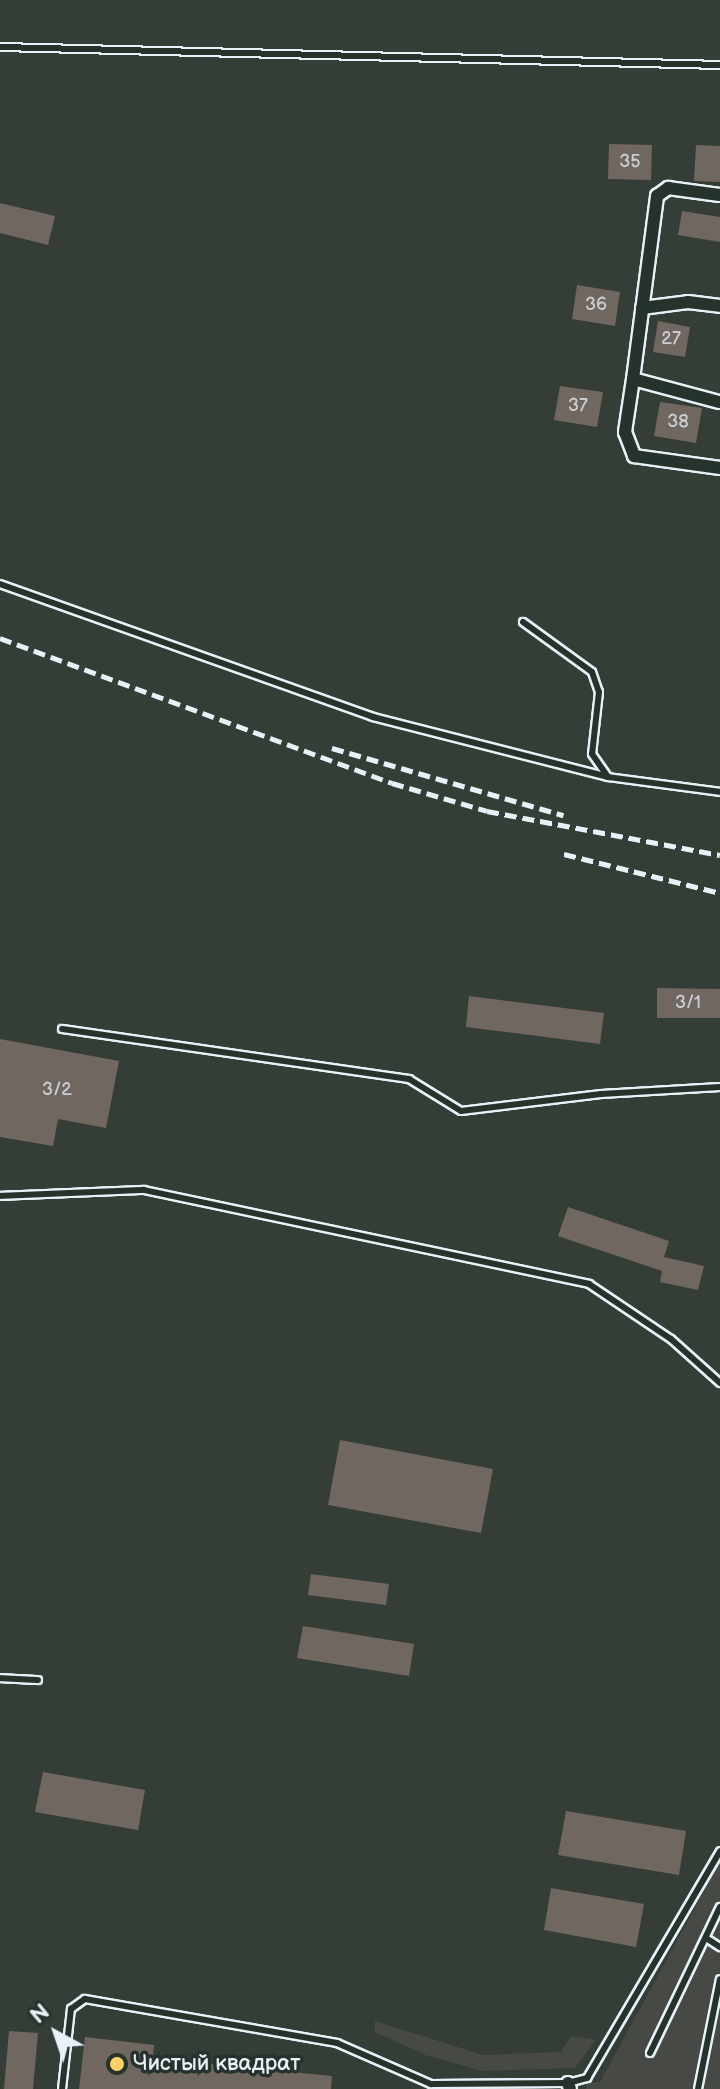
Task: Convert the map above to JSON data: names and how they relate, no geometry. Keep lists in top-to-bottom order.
{
  "places": ["Чистый квадрат"],
  "house_numbers": [
    "35",
    "36",
    "27",
    "37",
    "38",
    "3/1",
    "3/2"
  ],
  "north": "top left"
}
